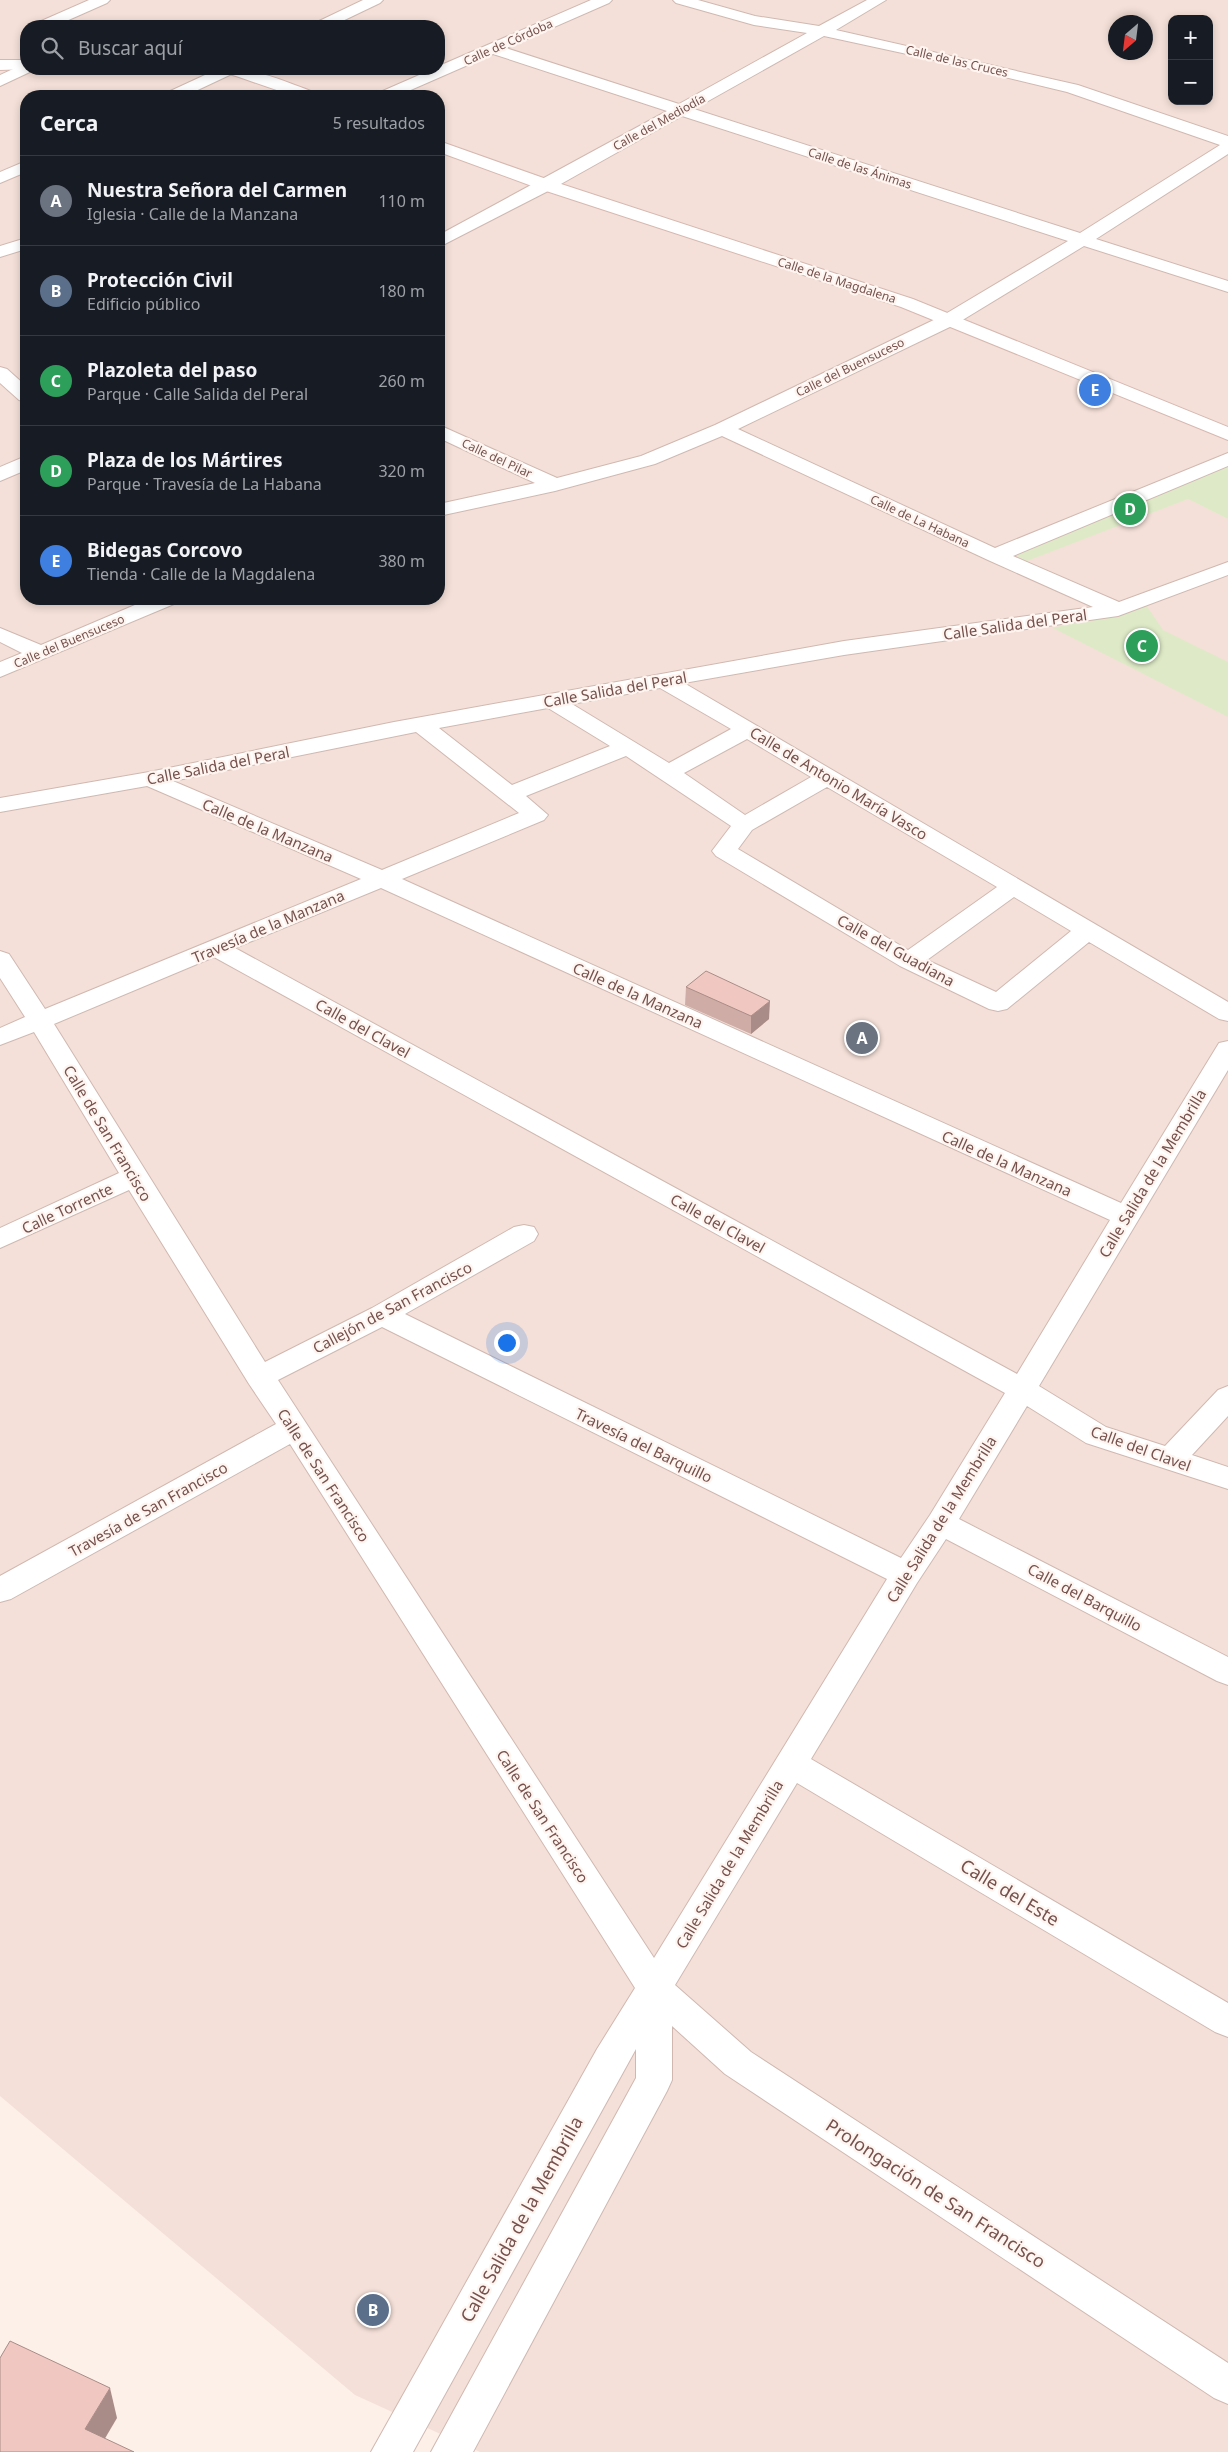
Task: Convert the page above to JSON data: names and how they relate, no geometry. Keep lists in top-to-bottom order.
{
  "streets": {
    "street": [
      "Calle de Córdoba",
      "Calle de las Cruces",
      "Calle del Mediodía",
      "Calle de las Ánimas",
      "Calle de la Magdalena",
      "Calle del Buensuceso",
      "Calle del Pilar",
      "Calle de La Habana",
      "Calle Salida del Peral",
      "Calle de Antonio María Vasco",
      "Calle de la Manzana",
      "Travesía de la Manzana",
      "Calle del Guadiana",
      "Calle del Clavel",
      "Calle de San Francisco",
      "Calle Salida de la Membrilla",
      "Calle Torrente",
      "Callejón de San Francisco",
      "Travesía del Barquillo",
      "Travesía de San Francisco",
      "Calle del Barquillo",
      "Calle del Este",
      "Prolongación de San Francisco"
    ]
  },
  "crossings": [
    ["Calle de Córdoba", "Calle de las Ánimas"],
    ["Calle de las Cruces", "Calle del Mediodía"],
    ["Calle del Mediodía", "Calle de las Ánimas"],
    ["Calle del Mediodía", "Calle de la Magdalena"],
    ["Calle de las Ánimas", "Calle del Buensuceso"],
    ["Calle de la Magdalena", "Calle del Buensuceso"],
    ["Calle del Buensuceso", "Calle del Pilar"],
    ["Calle del Buensuceso", "Calle de La Habana"],
    ["Calle de La Habana", "Calle Salida del Peral"],
    ["Calle Salida del Peral", "Calle de Antonio María Vasco"],
    ["Calle Salida del Peral", "Calle de la Manzana"],
    ["Calle de Antonio María Vasco", "Calle del Guadiana"],
    ["Calle de la Manzana", "Travesía de la Manzana"],
    ["Calle de la Manzana", "Calle Salida de la Membrilla"],
    ["Travesía de la Manzana", "Calle del Clavel"],
    ["Travesía de la Manzana", "Calle de San Francisco"],
    ["Calle del Clavel", "Calle Salida de la Membrilla"],
    ["Calle de San Francisco", "Calle Salida de la Membrilla"],
    ["Calle de San Francisco", "Calle Torrente"],
    ["Calle de San Francisco", "Callejón de San Francisco"],
    ["Calle de San Francisco", "Travesía de San Francisco"],
    ["Calle de San Francisco", "Prolongación de San Francisco"],
    ["Calle Salida de la Membrilla", "Travesía del Barquillo"],
    ["Calle Salida de la Membrilla", "Calle del Barquillo"],
    ["Calle Salida de la Membrilla", "Calle del Este"],
    ["Calle Salida de la Membrilla", "Prolongación de San Francisco"],
    ["Callejón de San Francisco", "Travesía del Barquillo"]
  ],
  "north": "bottom left",
  "page": {
    "map_buttons": ["+", "−"],
    "search": "Buscar aquí",
    "heading": ["Cerca", "5 resultados"],
    "list": [
      {
        "mark": "A",
        "name": "Nuestra Señora del Carmen",
        "note": "Iglesia · Calle de la Manzana",
        "value": "110 m"
      },
      {
        "mark": "B",
        "name": "Protección Civil",
        "note": "Edificio público",
        "value": "180 m"
      },
      {
        "mark": "C",
        "name": "Plazoleta del paso",
        "note": "Parque · Calle Salida del Peral",
        "value": "260 m"
      },
      {
        "mark": "D",
        "name": "Plaza de los Mártires",
        "note": "Parque · Travesía de La Habana",
        "value": "320 m"
      },
      {
        "mark": "E",
        "name": "Bidegas Corcovo",
        "note": "Tienda · Calle de la Magdalena",
        "value": "380 m"
      }
    ],
    "pins": [
      "E",
      "D",
      "C",
      "A",
      "B"
    ]
  }
}
